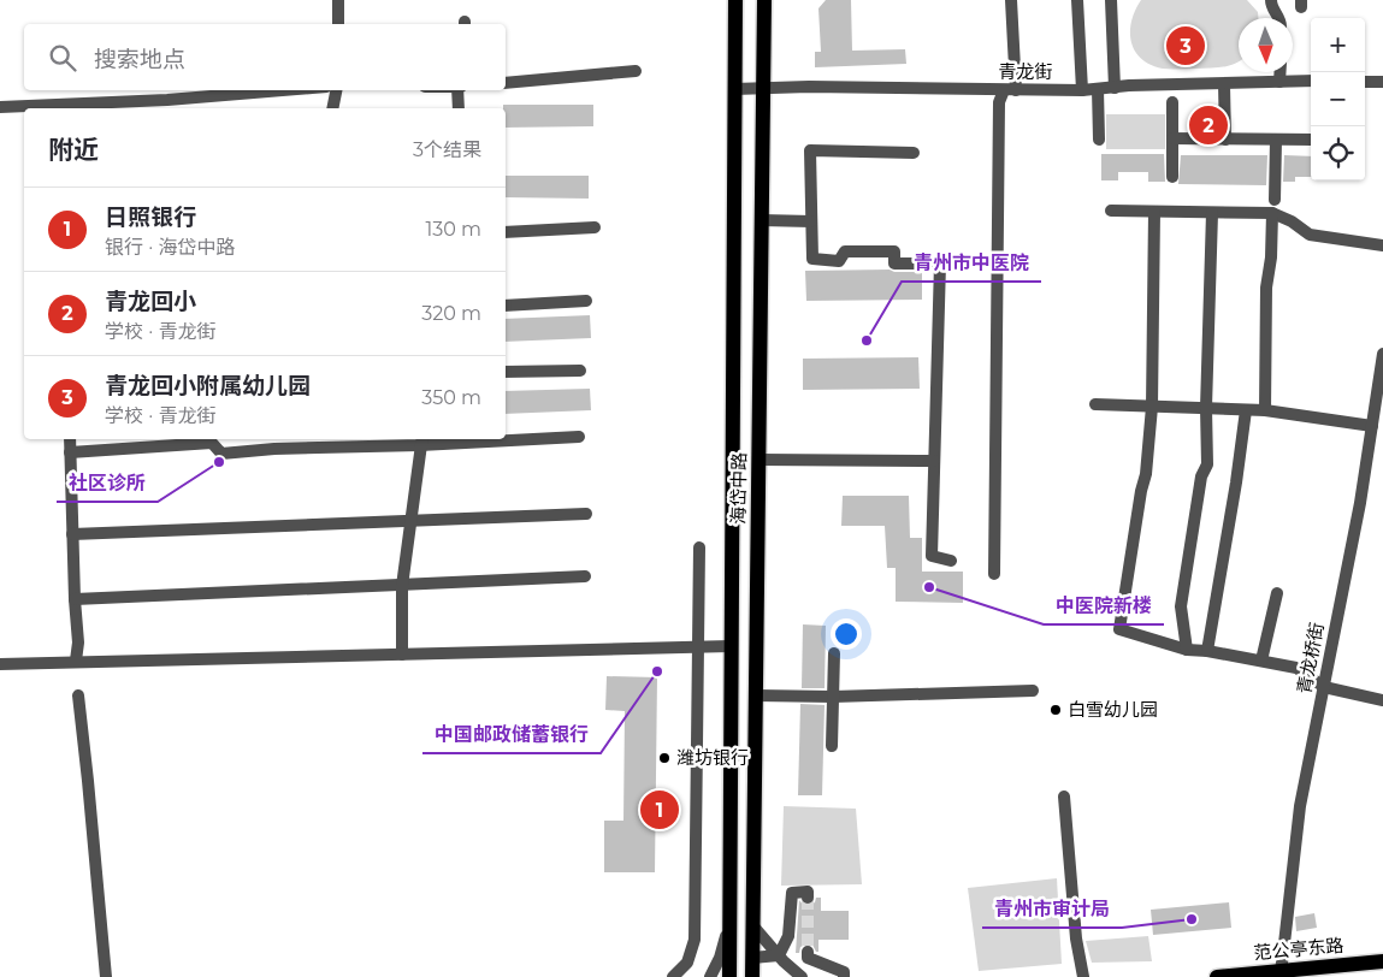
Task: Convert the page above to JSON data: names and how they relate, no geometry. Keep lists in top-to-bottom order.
{
  "streets": {
    "main road": ["海岱中路", "范公亭东路"],
    "street": ["青龙街", "青龙桥街"]
  },
  "crossings": [
    ["青龙街", "海岱中路"],
    ["青龙桥街", "范公亭东路"]
  ],
  "places": [
    "青州市中医院",
    "社区诊所",
    "中医院新楼",
    "中国邮政储蓄银行",
    "白雪幼儿园",
    "潍坊银行",
    "青州市审计局"
  ],
  "north": "bottom",
  "page": {
    "map_buttons": ["+", "−"],
    "pins": ["3", "2", "1"],
    "search": "搜索地点",
    "heading": ["附近", "3个结果"],
    "list": [
      {
        "mark": "1",
        "name": "日照银行",
        "note": "银行 · 海岱中路",
        "value": "130 m"
      },
      {
        "mark": "2",
        "name": "青龙回小",
        "note": "学校 · 青龙街",
        "value": "320 m"
      },
      {
        "mark": "3",
        "name": "青龙回小附属幼儿园",
        "note": "学校 · 青龙街",
        "value": "350 m"
      }
    ]
  }
}
